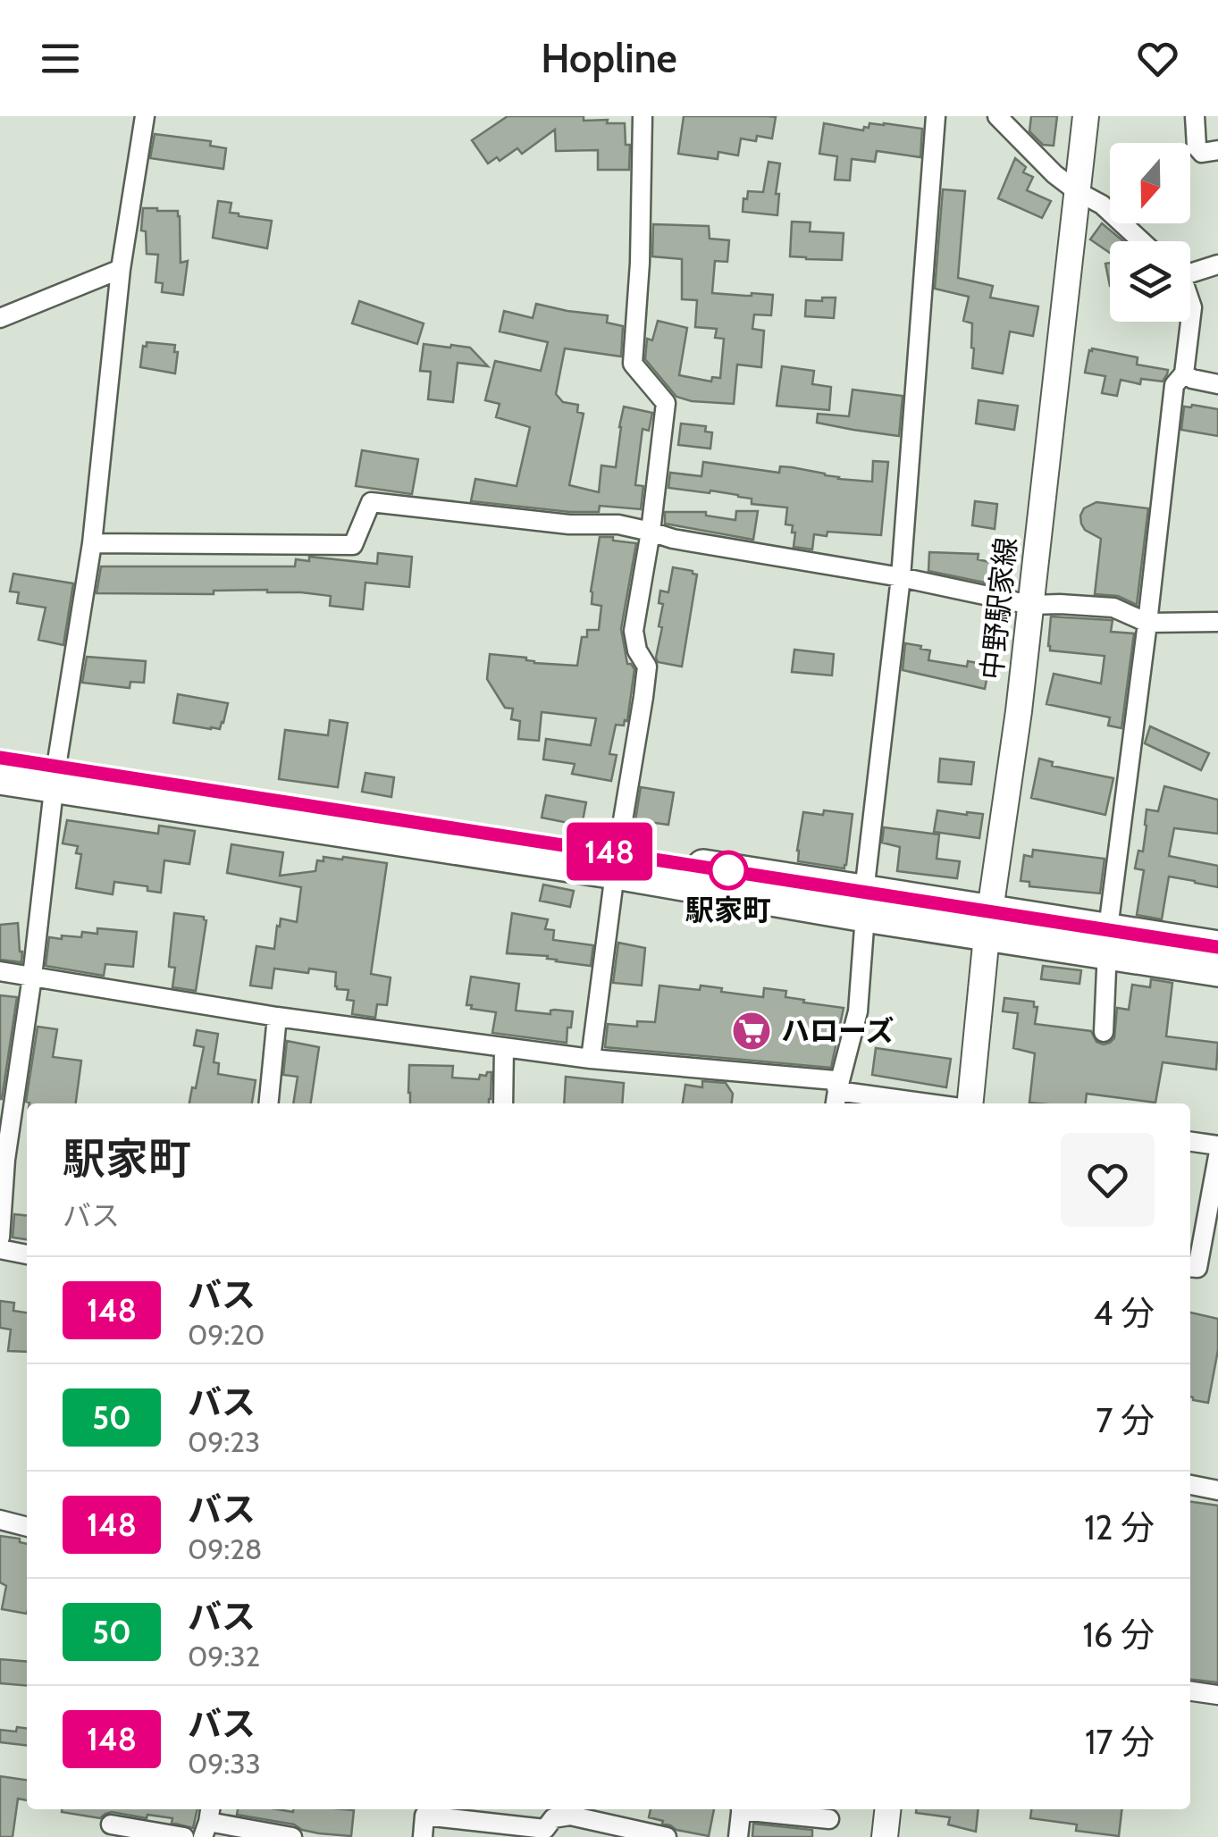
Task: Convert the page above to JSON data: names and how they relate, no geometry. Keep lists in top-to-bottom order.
{
  "streets": {
    "main road": ["中野駅家線"]
  },
  "places": {
    "other": ["駅家町"],
    "supermarket": ["ハローズ"]
  },
  "lines": ["bus line 148"],
  "north": "bottom",
  "page": {
    "header": "Hopline",
    "on_map": "148",
    "heading": ["駅家町", "バス"],
    "list": [
      {
        "mark": "148",
        "name": "バス",
        "note": "09:20",
        "value": "4 分"
      },
      {
        "mark": "50",
        "name": "バス",
        "note": "09:23",
        "value": "7 分"
      },
      {
        "mark": "148",
        "name": "バス",
        "note": "09:28",
        "value": "12 分"
      },
      {
        "mark": "50",
        "name": "バス",
        "note": "09:32",
        "value": "16 分"
      },
      {
        "mark": "148",
        "name": "バス",
        "note": "09:33",
        "value": "17 分"
      }
    ]
  }
}
